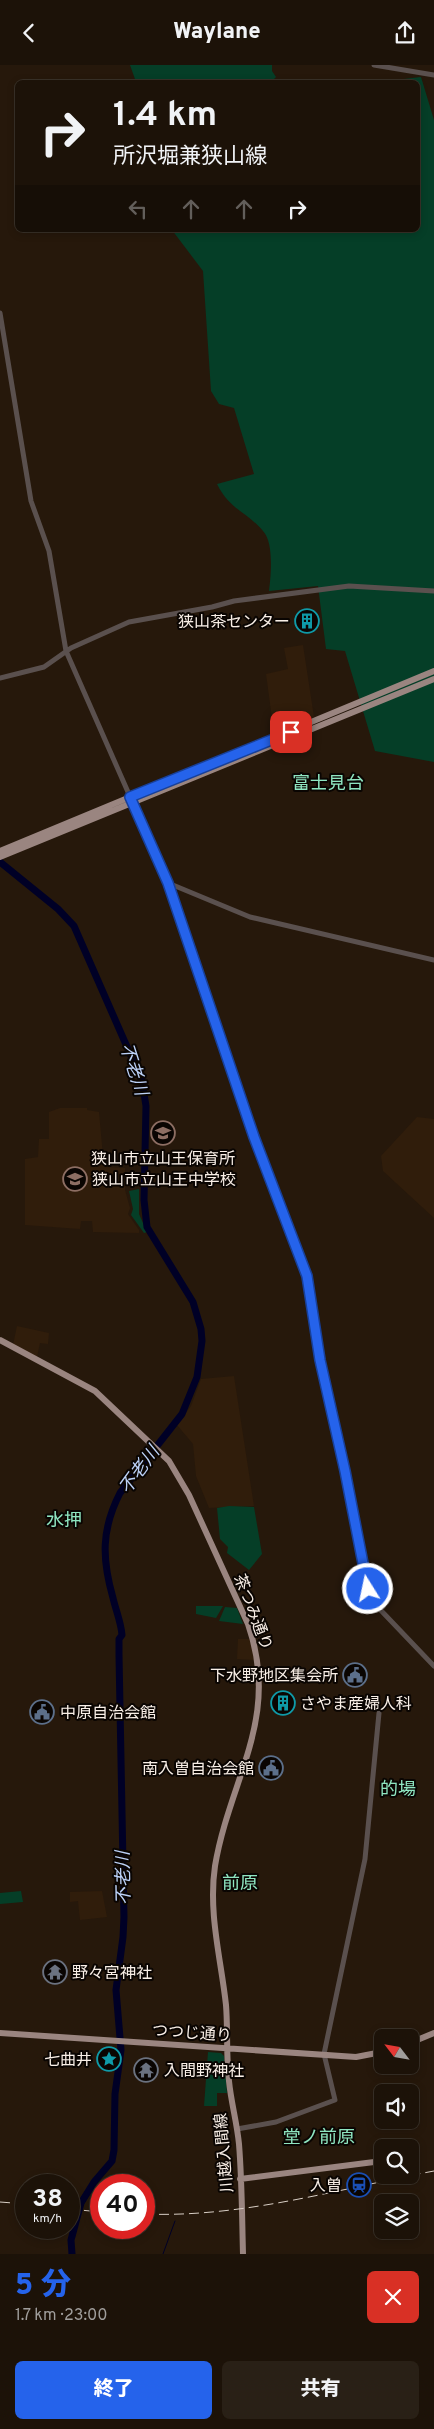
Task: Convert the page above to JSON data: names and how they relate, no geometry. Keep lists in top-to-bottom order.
{
  "streets": {
    "main road": ["茶つみ通り", "つつじ通り", "川越入間線"]
  },
  "crossings": [
    ["茶つみ通り", "つつじ通り"],
    ["茶つみ通り", "川越入間線"],
    ["つつじ通り", "川越入間線"]
  ],
  "districts": [
    "富士見台",
    "水押",
    "的場",
    "前原",
    "堂ノ前原"
  ],
  "water": ["不老川"],
  "places": {
    "building": ["狭山茶センター", "さやま産婦人科"],
    "school or university": ["狭山市立山王保育所", "狭山市立山王中学校"],
    "public building": ["下水野地区集会所", "中原自治会館", "南入曽自治会館"],
    "temple": ["野々宮神社", "入間野神社"],
    "place": ["七曲井"],
    "station": ["入曽"]
  },
  "north": "top left",
  "page": {
    "header": "Waylane",
    "turn": ["1.4 km", "所沢堀兼狭山線"],
    "speed": "38 km/h",
    "limit": "40",
    "heading": ["5 分", "1.7 km · 23:00"],
    "buttons": ["終了", "共有"]
  }
}
